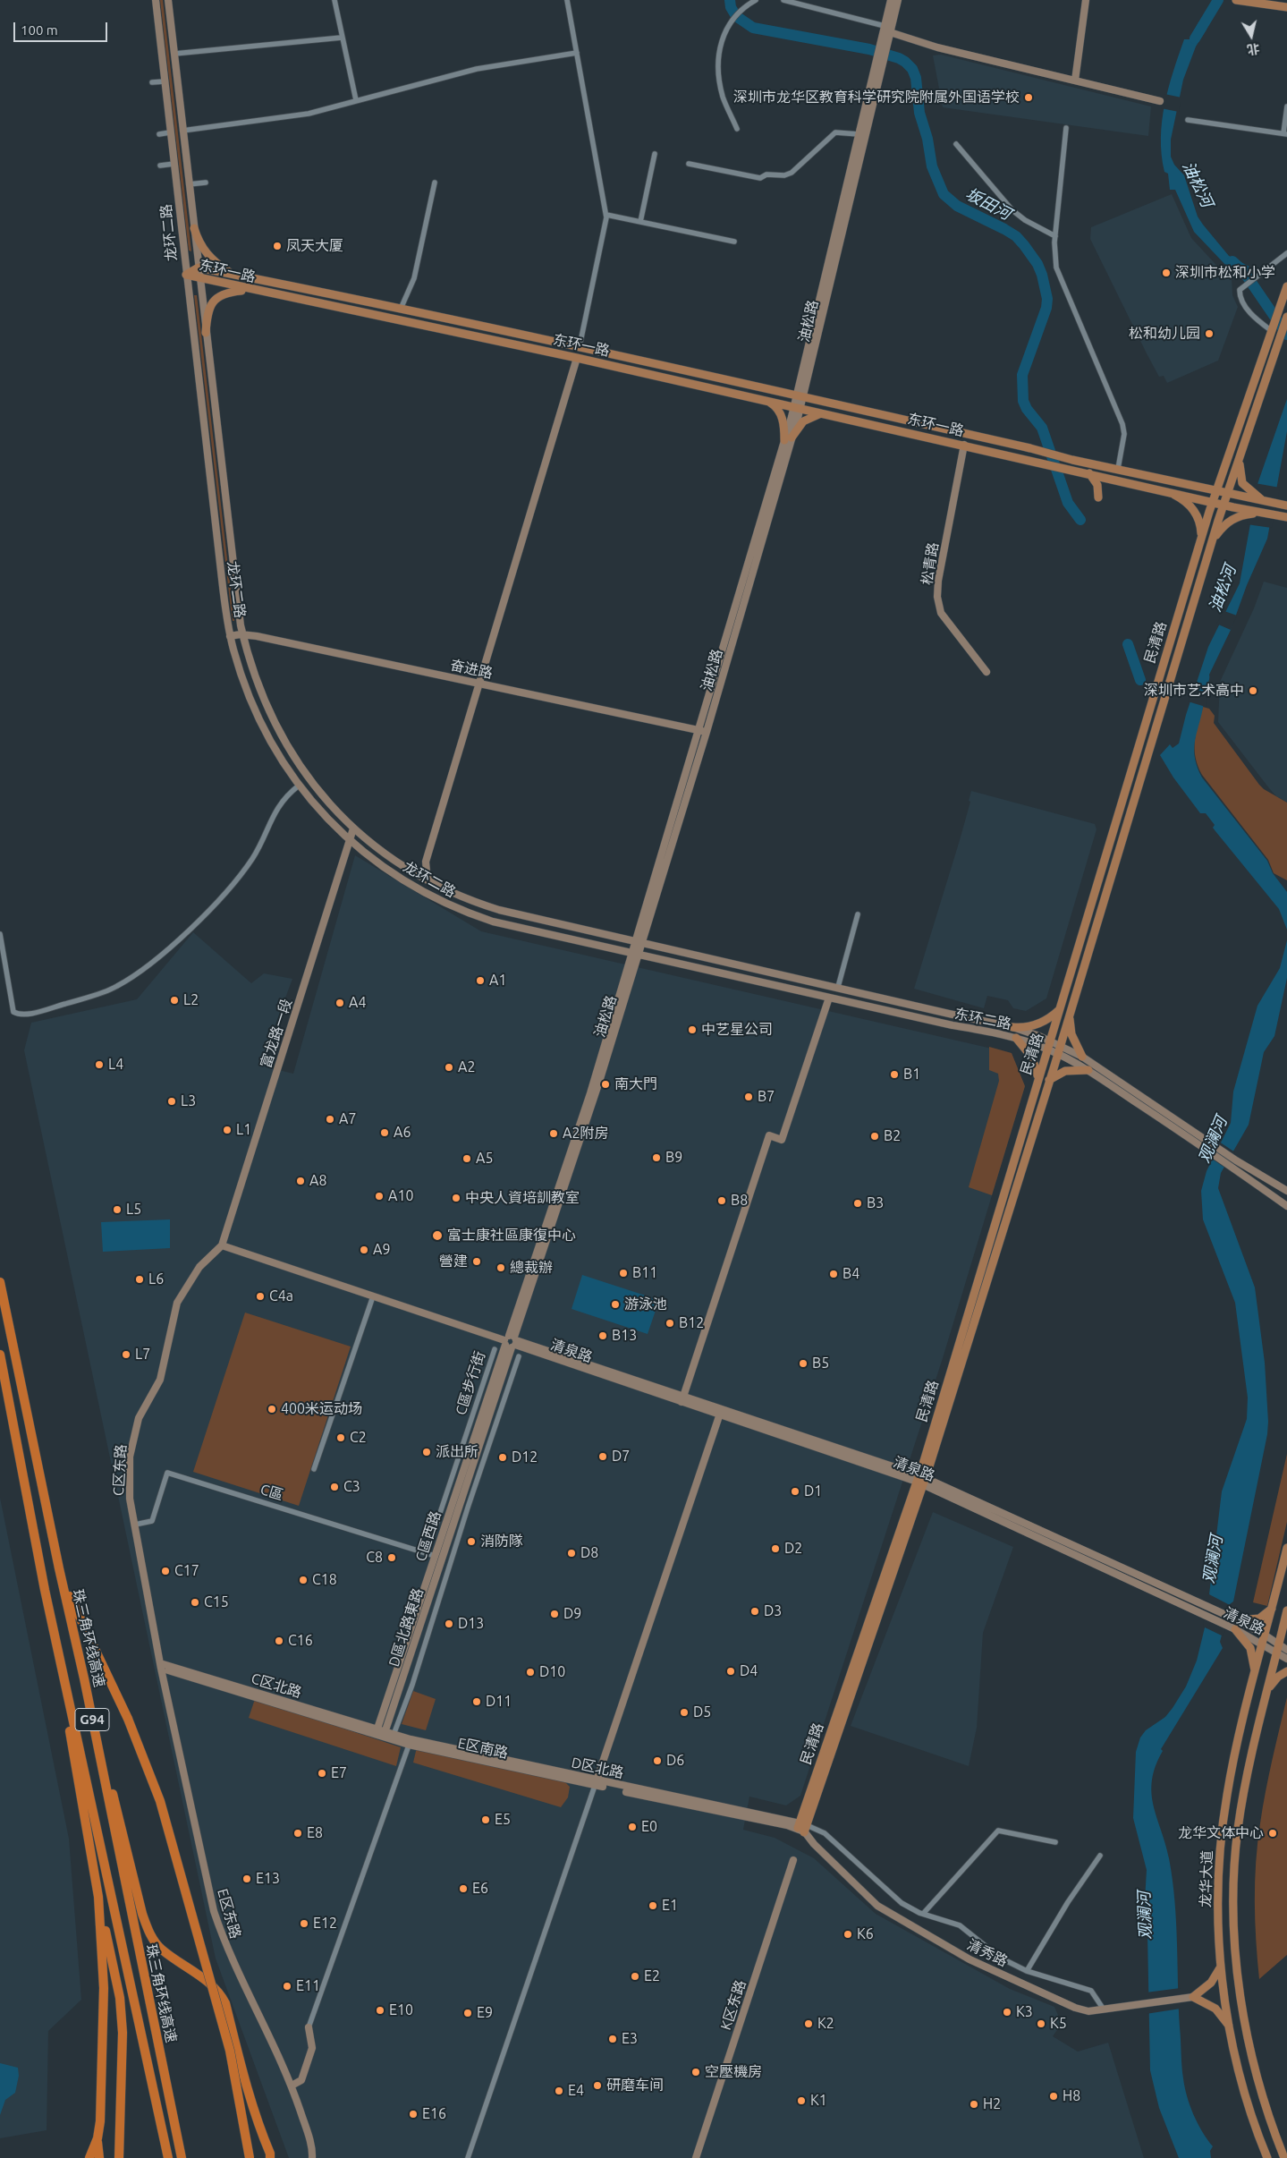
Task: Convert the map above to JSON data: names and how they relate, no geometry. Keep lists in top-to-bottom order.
{
  "streets": {
    "highway": ["珠三角环线高速", "G94"],
    "main road": ["东环一路", "民清路", "龙华大道"],
    "street": [
      "龙环二路",
      "油松路",
      "松青路",
      "奋进路",
      "东环二路",
      "富龙路一段",
      "清泉路",
      "C區步行街",
      "C区东路",
      "C區",
      "C區西路",
      "D區北路東路",
      "C区北路",
      "E区南路",
      "D区北路",
      "E区东路",
      "清秀路",
      "K区东路"
    ]
  },
  "crossings": [
    ["龙环二路", "东环一路"],
    ["龙环二路", "油松路"],
    ["龙环二路", "奋进路"],
    ["龙环二路", "东环二路"],
    ["龙环二路", "富龙路一段"],
    ["东环一路", "油松路"],
    ["东环一路", "松青路"],
    ["东环一路", "民清路"],
    ["油松路", "奋进路"],
    ["油松路", "东环二路"],
    ["油松路", "清泉路"],
    ["油松路", "C區西路"],
    ["油松路", "D區北路東路"],
    ["民清路", "东环二路"],
    ["民清路", "清泉路"],
    ["民清路", "D区北路"],
    ["民清路", "清秀路"],
    ["富龙路一段", "清泉路"],
    ["富龙路一段", "C区东路"],
    ["清泉路", "C区东路"],
    ["清泉路", "C區西路"],
    ["清泉路", "D區北路東路"],
    ["清泉路", "龙华大道"],
    ["C區步行街", "C區"],
    ["C区东路", "C區"],
    ["C区东路", "C区北路"],
    ["C区东路", "E区东路"],
    ["C區", "C區西路"],
    ["C區西路", "D區北路東路"],
    ["C區西路", "C区北路"],
    ["C區西路", "E区南路"],
    ["D區北路東路", "C区北路"],
    ["D區北路東路", "E区南路"],
    ["C区北路", "E区南路"],
    ["C区北路", "E区东路"],
    ["E区南路", "D区北路"],
    ["D区北路", "清秀路"]
  ],
  "water": ["油松河", "坂田河", "观澜河"],
  "places": [
    "深圳市龙华区教育科学研究院附属外国语学校",
    "凤天大厦",
    "深圳市松和小学",
    "松和幼儿园",
    "深圳市艺术高中",
    "A1",
    "L2",
    "A4",
    "中艺星公司",
    "L4",
    "A2",
    "B1",
    "南大門",
    "B7",
    "L3",
    "A7",
    "L1",
    "A6",
    "A2附房",
    "B2",
    "B9",
    "A5",
    "A8",
    "A10",
    "中央人資培訓教室",
    "B8",
    "B3",
    "L5",
    "富士康社區康復中心",
    "A9",
    "營建",
    "總裁辦",
    "B11",
    "B4",
    "L6",
    "C4a",
    "游泳池",
    "B12",
    "B13",
    "L7",
    "B5",
    "400米运动场",
    "C2",
    "派出所",
    "D7",
    "D12",
    "C3",
    "D1",
    "消防隊",
    "D2",
    "D8",
    "C8",
    "C17",
    "C18",
    "C15",
    "D3",
    "D9",
    "D13",
    "C16",
    "D4",
    "D10",
    "D11",
    "D5",
    "D6",
    "E7",
    "E5",
    "E0",
    "E8",
    "龙华文体中心",
    "E13",
    "E6",
    "E1",
    "E12",
    "K6",
    "E2",
    "E11",
    "E10",
    "K3",
    "E9",
    "K2",
    "K5",
    "E3",
    "空壓機房",
    "研磨车间",
    "E4",
    "H8",
    "K1",
    "H2",
    "E16"
  ],
  "scale_bar": "100 m",
  "north": "bottom"
}
